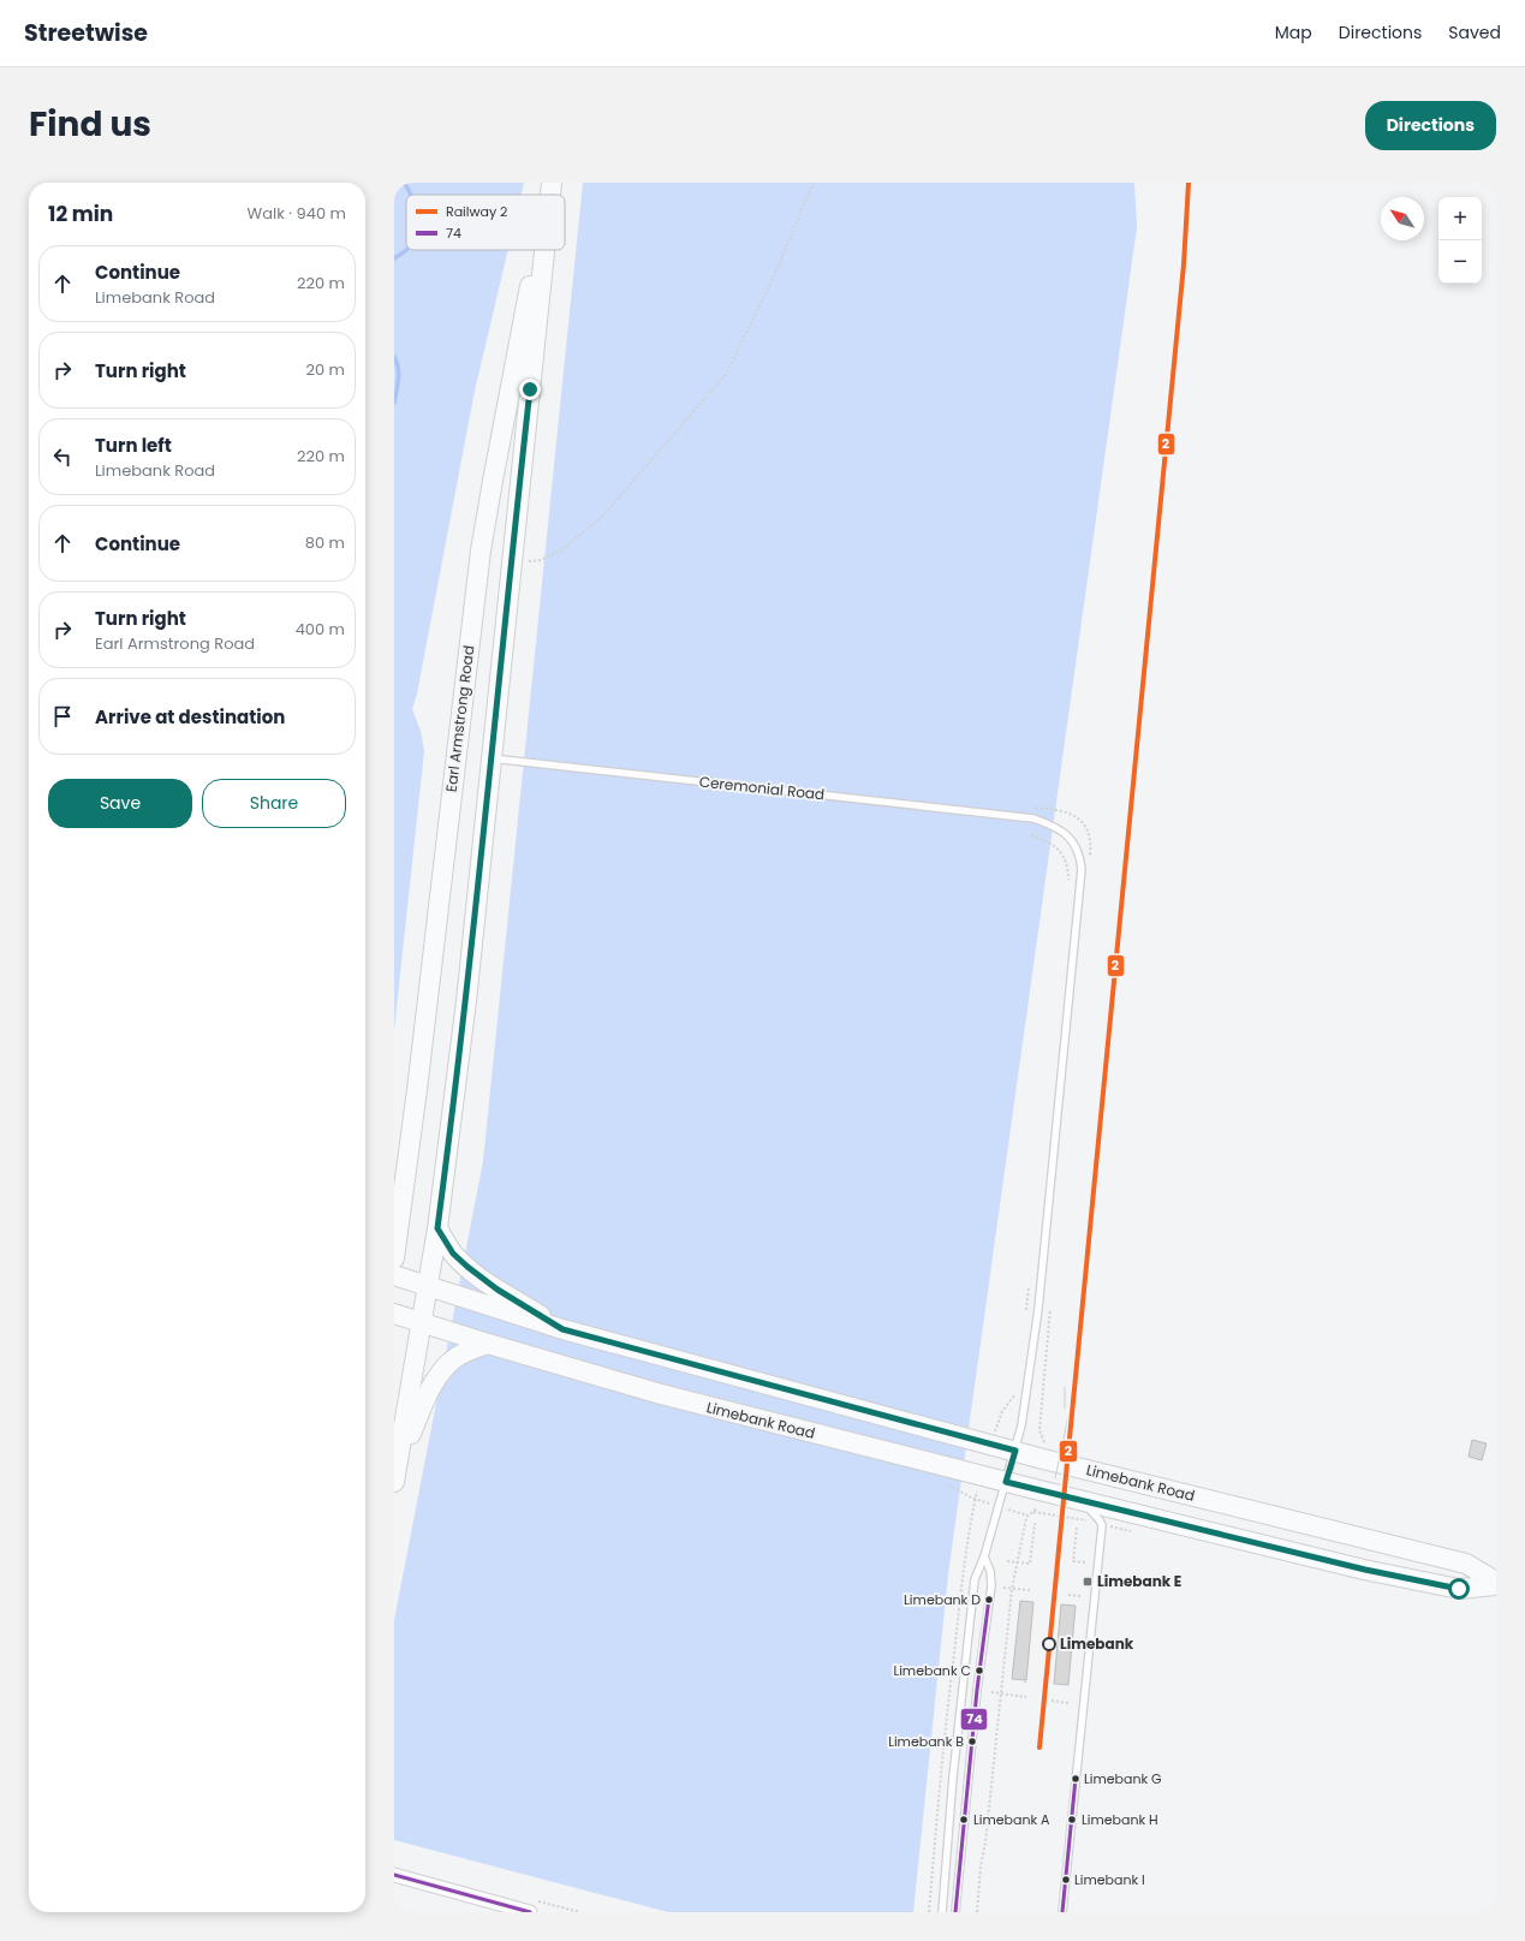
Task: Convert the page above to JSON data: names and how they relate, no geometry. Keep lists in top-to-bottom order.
{
  "streets": {
    "main road": ["Earl Armstrong Road", "Limebank Road"],
    "lane": ["Ceremonial Road"]
  },
  "crossings": [
    ["Earl Armstrong Road", "Ceremonial Road"],
    ["Earl Armstrong Road", "Limebank Road"],
    ["Ceremonial Road", "Limebank Road"]
  ],
  "places": {
    "transit": ["Limebank E"],
    "other": [
      "Limebank D",
      "Limebank",
      "Limebank C",
      "Limebank B",
      "Limebank G",
      "Limebank A",
      "Limebank H",
      "Limebank I"
    ]
  },
  "lines": ["rail line 2", "transit line 74"],
  "legend": ["Railway 2", "74"],
  "north": "top left",
  "page": {
    "header": "Streetwise",
    "nav": ["Map", "Directions", "Saved"],
    "title": "Find us",
    "buttons": [
      "Directions",
      ["Save", "Share"]
    ],
    "heading": ["12 min", "Walk · 940 m"],
    "map_buttons": ["+", "−"],
    "list": [
      ["Continue", "Limebank Road", "220 m"],
      ["Turn right", "20 m"],
      ["Turn left", "Limebank Road", "220 m"],
      ["Continue", "80 m"],
      ["Turn right", "Earl Armstrong Road", "400 m"],
      "Arrive at destination"
    ]
  }
}
